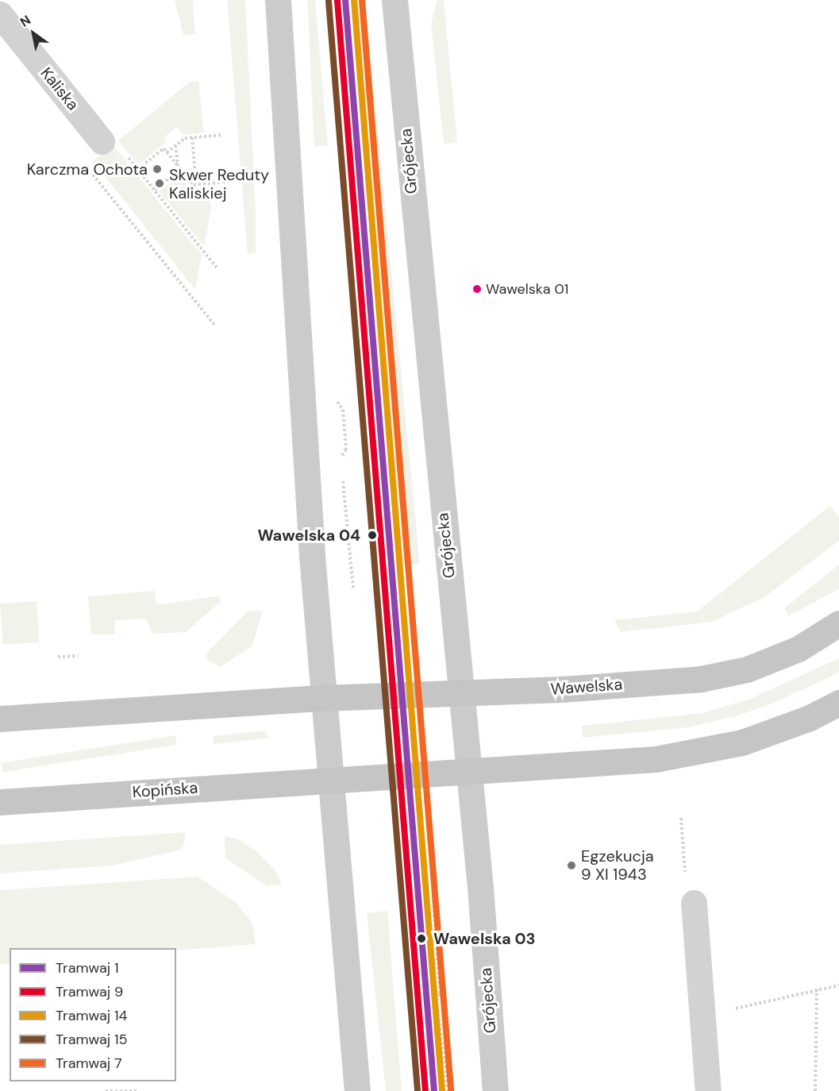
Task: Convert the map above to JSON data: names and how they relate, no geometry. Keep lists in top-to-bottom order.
{
  "streets": {
    "main road": ["Grójecka", "Wawelska", "Kopińska"],
    "street": ["Kaliska"]
  },
  "crossings": [
    ["Grójecka", "Wawelska"]
  ],
  "places": [
    "Karczma Ochota",
    "Skwer Reduty Kaliskiej",
    "Wawelska 01",
    "Wawelska 04",
    "Egzekucja 9 XI 1943",
    "Wawelska 03"
  ],
  "lines": [
    "tram line 1",
    "tram line 14",
    "tram line 7",
    "tram line 9",
    "tram line 15"
  ],
  "legend": [
    "Tramwaj 1",
    "Tramwaj 9",
    "Tramwaj 14",
    "Tramwaj 15",
    "Tramwaj 7"
  ],
  "north": "top left"
}
